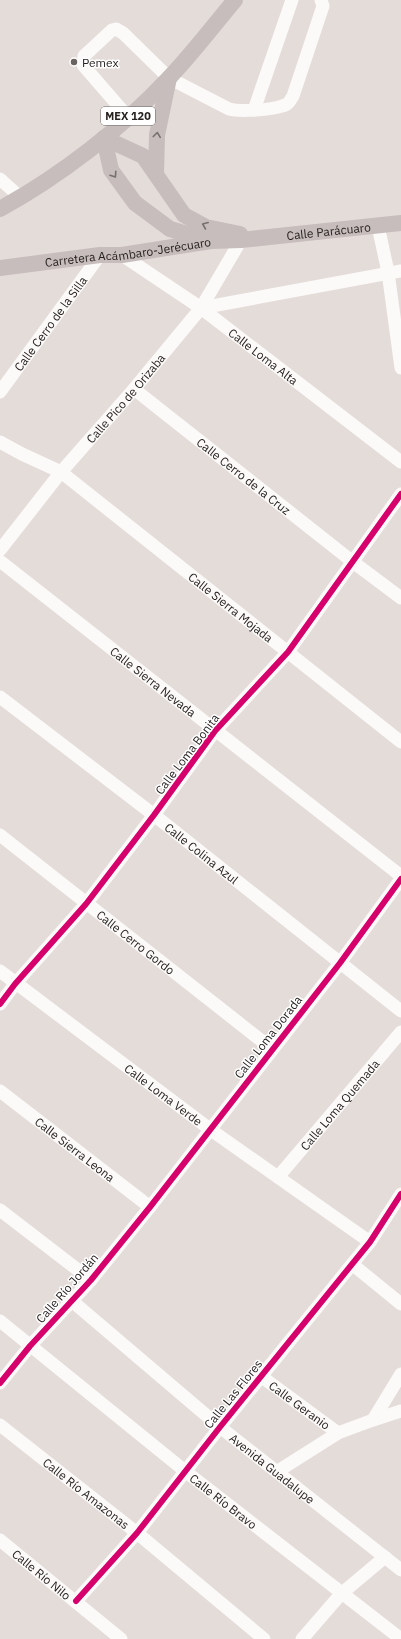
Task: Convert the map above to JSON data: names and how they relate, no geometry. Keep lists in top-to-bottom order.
{
  "streets": {
    "main road": ["MEX 120", "Calle Parácuaro", "Carretera Acámbaro-Jerécuaro"],
    "street": [
      "Calle Cerro de la Silla",
      "Calle Loma Alta",
      "Calle Pico de Orizaba",
      "Calle Cerro de la Cruz",
      "Calle Sierra Mojada",
      "Calle Sierra Nevada",
      "Calle Loma Bonita",
      "Calle Colina Azul",
      "Calle Cerro Gordo",
      "Calle Loma Dorada",
      "Calle Loma Verde",
      "Calle Loma Quemada",
      "Calle Sierra Leona",
      "Calle Río Jordán",
      "Calle Las Flores",
      "Calle Geranio",
      "Avenida Guadalupe",
      "Calle Río Amazonas",
      "Calle Río Bravo",
      "Calle Río Nilo"
    ]
  },
  "crossings": [
    ["Calle Parácuaro", "Carretera Acámbaro-Jerécuaro"],
    ["Calle Parácuaro", "Calle Pico de Orizaba"],
    ["Carretera Acámbaro-Jerécuaro", "Calle Cerro de la Silla"],
    ["Carretera Acámbaro-Jerécuaro", "Calle Loma Alta"],
    ["Carretera Acámbaro-Jerécuaro", "Calle Pico de Orizaba"],
    ["Calle Loma Alta", "Calle Pico de Orizaba"],
    ["Calle Pico de Orizaba", "Calle Cerro de la Cruz"],
    ["Calle Pico de Orizaba", "Calle Sierra Mojada"],
    ["Calle Cerro de la Cruz", "Calle Loma Bonita"],
    ["Calle Sierra Mojada", "Calle Loma Bonita"],
    ["Calle Sierra Nevada", "Calle Loma Bonita"],
    ["Calle Loma Bonita", "Calle Colina Azul"],
    ["Calle Loma Bonita", "Calle Cerro Gordo"],
    ["Calle Loma Bonita", "Calle Loma Verde"],
    ["Calle Colina Azul", "Calle Loma Dorada"],
    ["Calle Cerro Gordo", "Calle Loma Dorada"],
    ["Calle Loma Dorada", "Calle Loma Verde"],
    ["Calle Loma Dorada", "Calle Sierra Leona"],
    ["Calle Loma Dorada", "Calle Río Jordán"],
    ["Calle Loma Verde", "Calle Loma Quemada"],
    ["Calle Loma Verde", "Calle Las Flores"],
    ["Calle Sierra Leona", "Calle Río Jordán"],
    ["Calle Río Jordán", "Avenida Guadalupe"],
    ["Calle Río Jordán", "Calle Río Bravo"],
    ["Calle Las Flores", "Calle Geranio"],
    ["Calle Las Flores", "Avenida Guadalupe"],
    ["Calle Las Flores", "Calle Río Amazonas"],
    ["Calle Las Flores", "Calle Río Bravo"],
    ["Calle Las Flores", "Calle Río Nilo"]
  ],
  "places": ["Pemex"]
}
